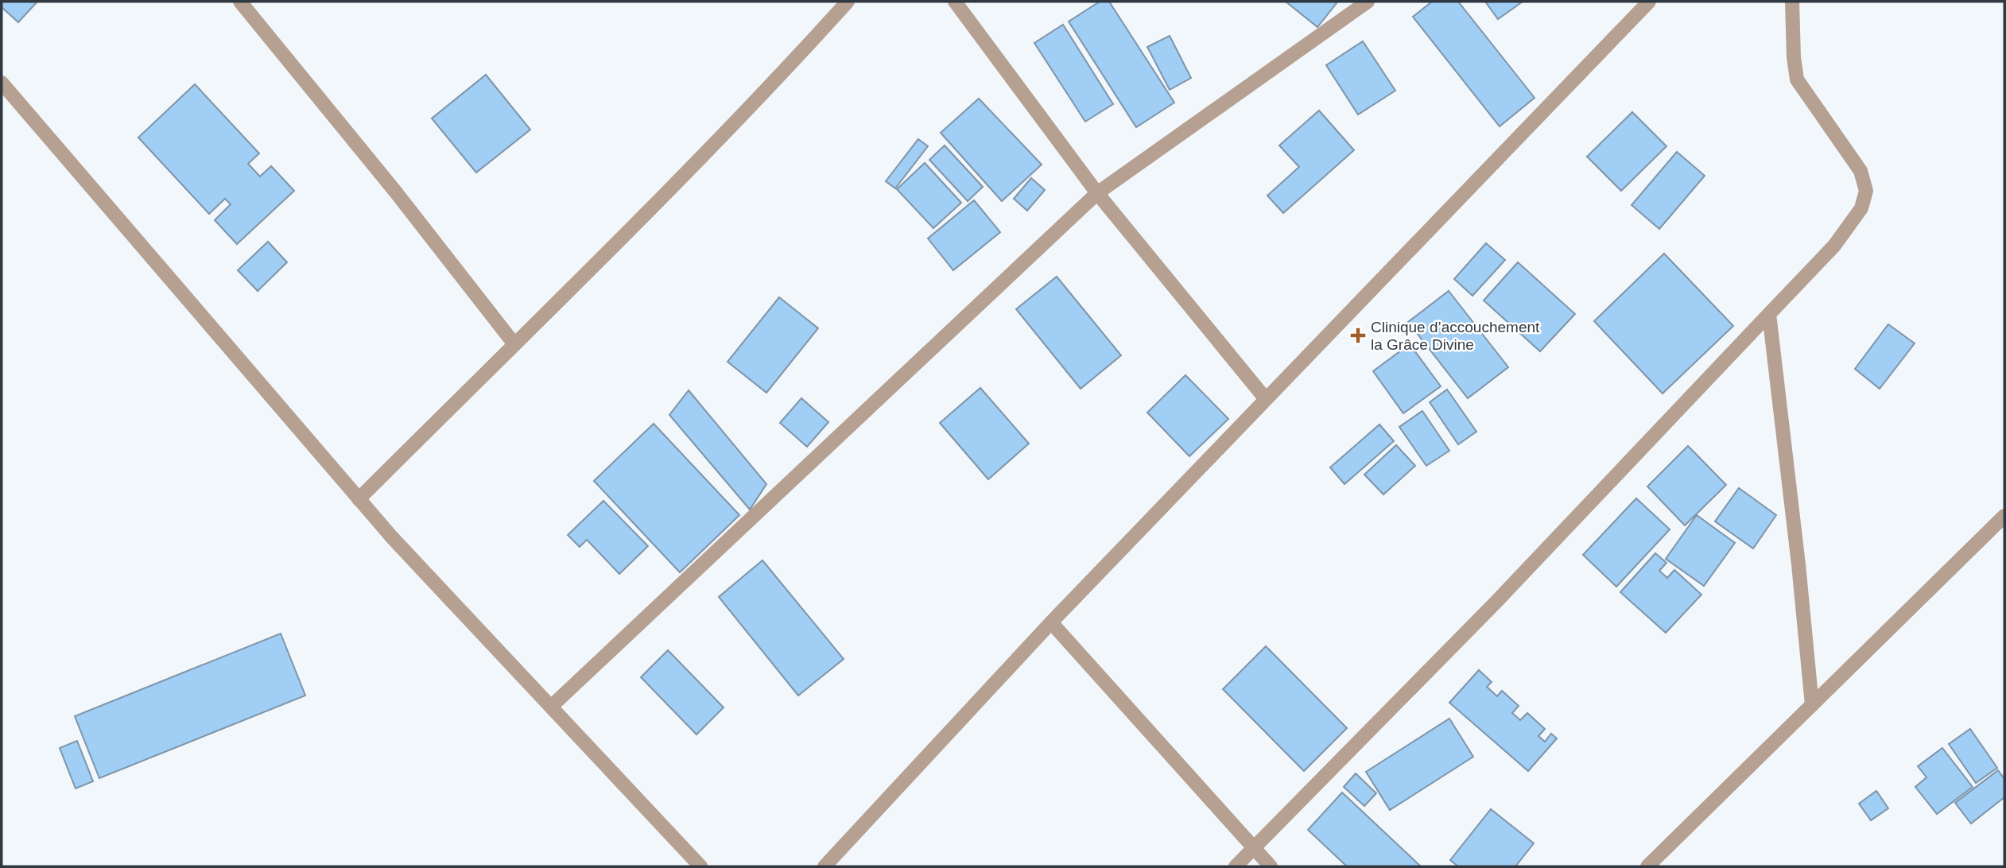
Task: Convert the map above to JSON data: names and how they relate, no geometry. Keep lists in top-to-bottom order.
{
  "places": {
    "health": ["Clinique d’accouchement la Grâce Divine"]
  }
}
